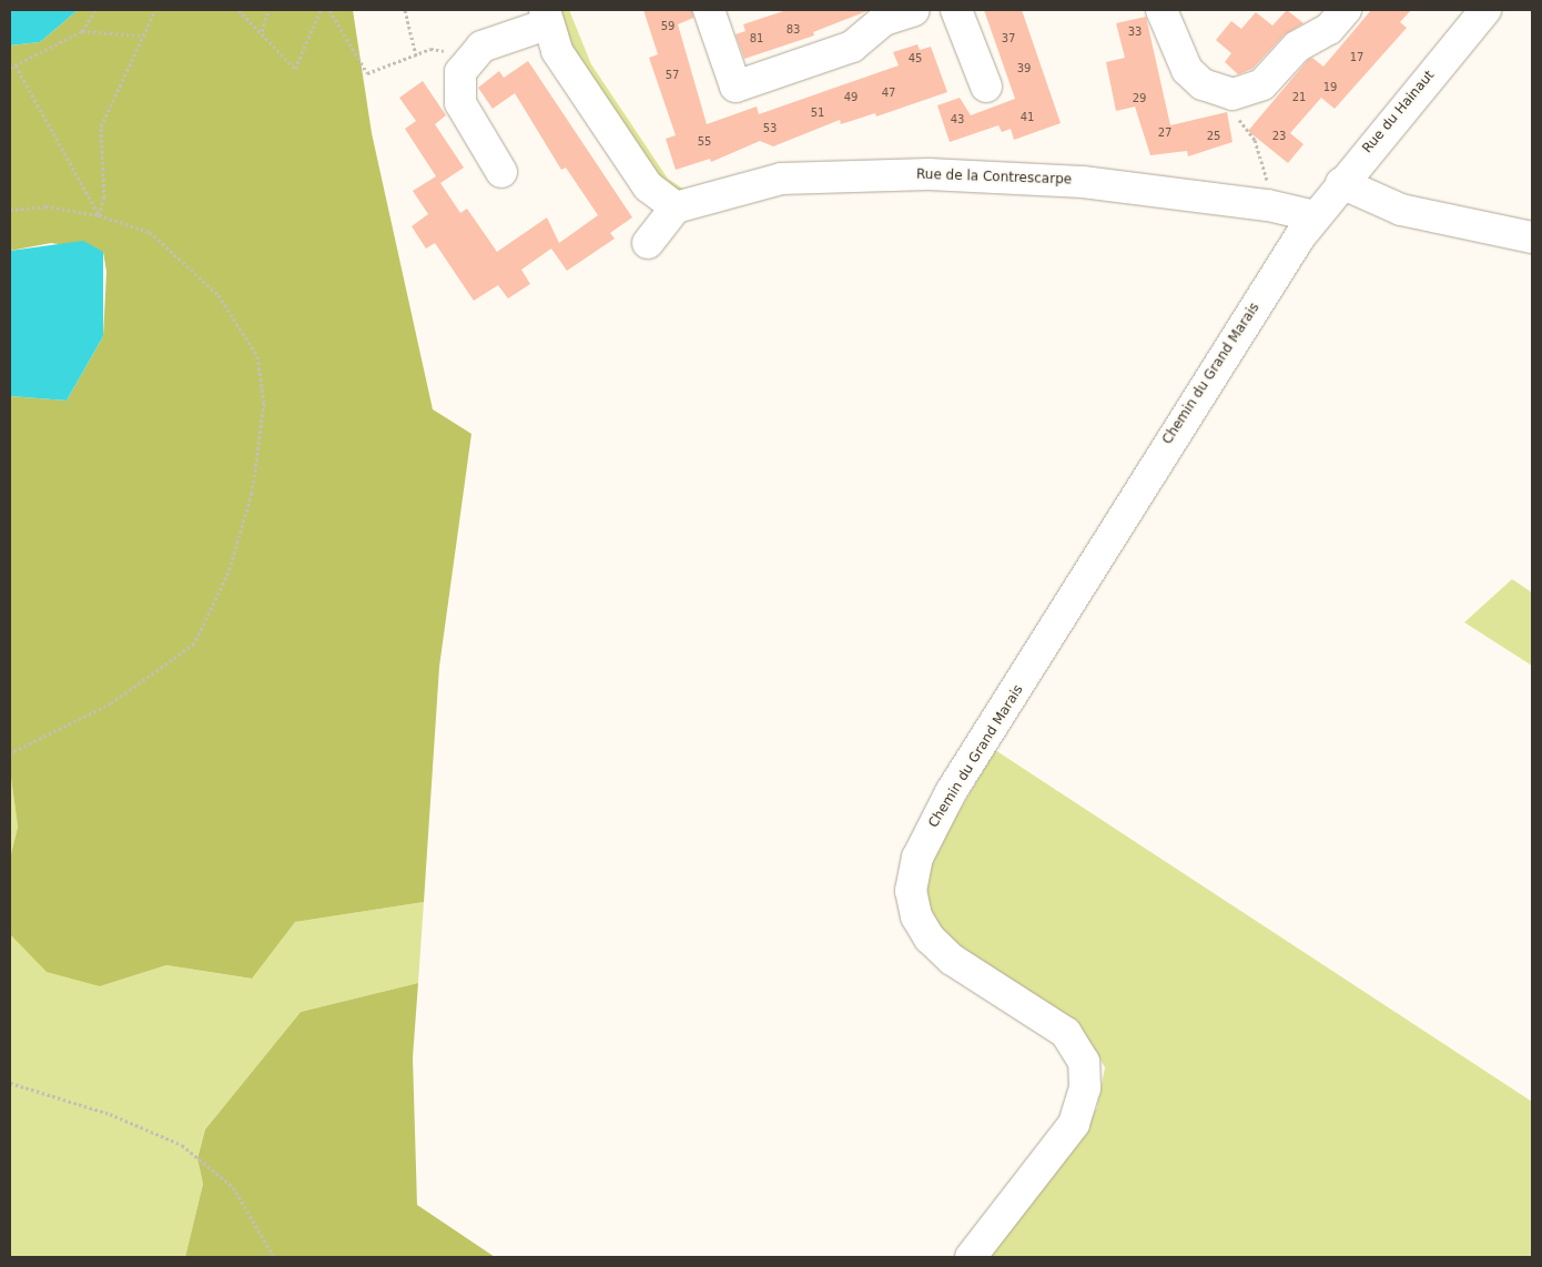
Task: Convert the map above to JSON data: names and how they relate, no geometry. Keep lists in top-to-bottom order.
{
  "streets": {
    "street": ["Rue du Hainaut", "Rue de la Contrescarpe", "Chemin du Grand Marais"]
  },
  "crossings": [
    ["Rue du Hainaut", "Rue de la Contrescarpe"],
    ["Rue du Hainaut", "Chemin du Grand Marais"],
    ["Rue de la Contrescarpe", "Chemin du Grand Marais"]
  ],
  "house_numbers": [
    "59",
    "83",
    "33",
    "81",
    "37",
    "17",
    "45",
    "39",
    "57",
    "19",
    "47",
    "49",
    "21",
    "29",
    "51",
    "41",
    "43",
    "53",
    "27",
    "25",
    "23",
    "55"
  ]
}
